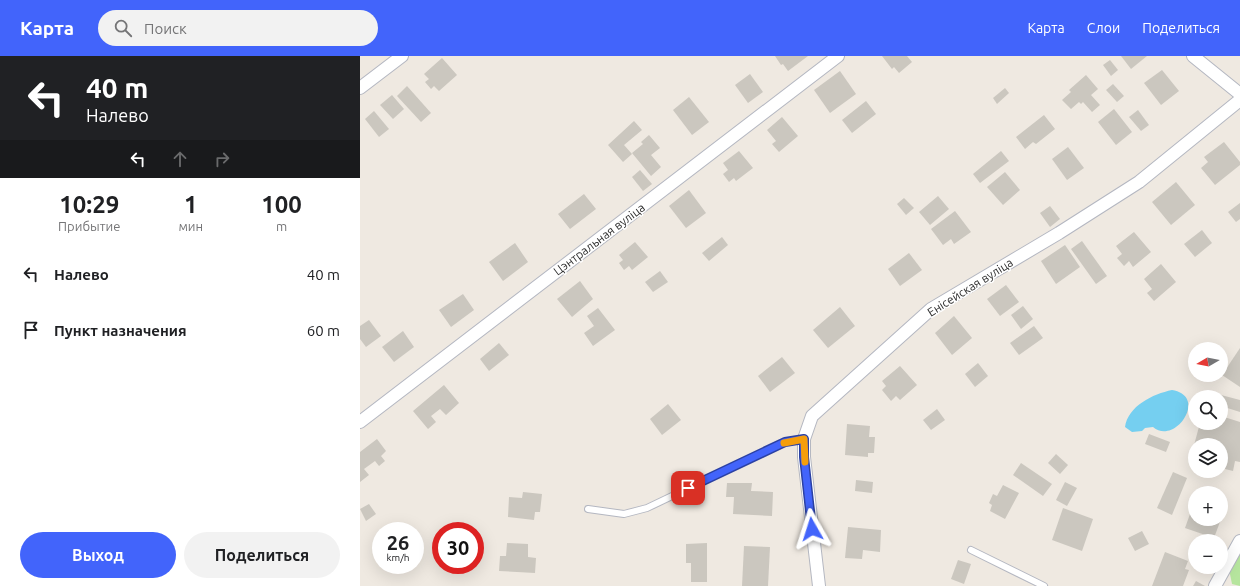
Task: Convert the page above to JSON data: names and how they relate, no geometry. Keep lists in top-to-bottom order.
{
  "streets": {
    "street": ["Цэнтральная вуліца", "Енісейская вуліца"]
  },
  "north": "left",
  "page": {
    "header": "Карта",
    "search": "Поиск",
    "nav": ["Карта", "Слои", "Поделиться"],
    "turn": ["40 m", "Налево"],
    "eta": [
      "10:29",
      "Прибытие",
      "1",
      "мин",
      "100",
      "m"
    ],
    "list": [
      {
        "name": "Налево",
        "value": "40 m"
      },
      {
        "name": "Пункт назначения",
        "value": "60 m"
      }
    ],
    "map_buttons": ["+", "−"],
    "speed": "26 km/h",
    "limit": "30",
    "buttons": ["Выход", "Поделиться"]
  }
}
